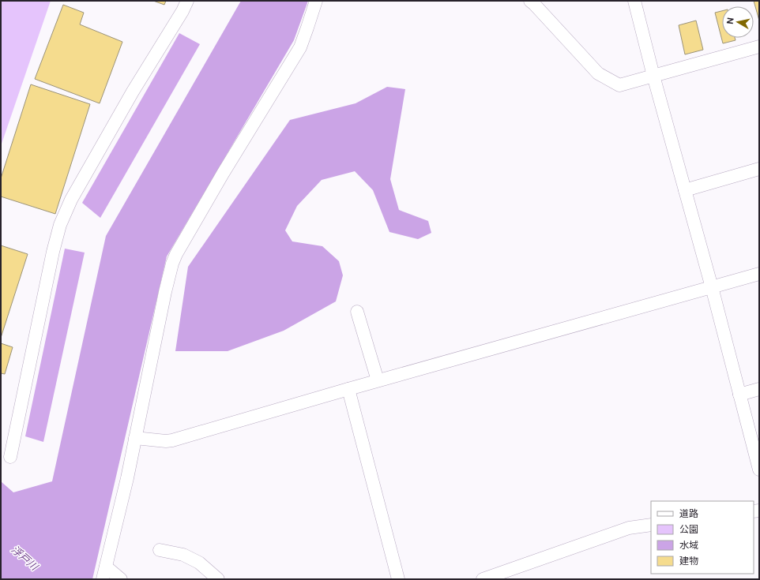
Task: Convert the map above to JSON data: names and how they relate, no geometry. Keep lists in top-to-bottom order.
{
  "water": ["浮戸川"],
  "legend": [
    "道路",
    "公園",
    "水域",
    "建物"
  ],
  "north": "left"
}
